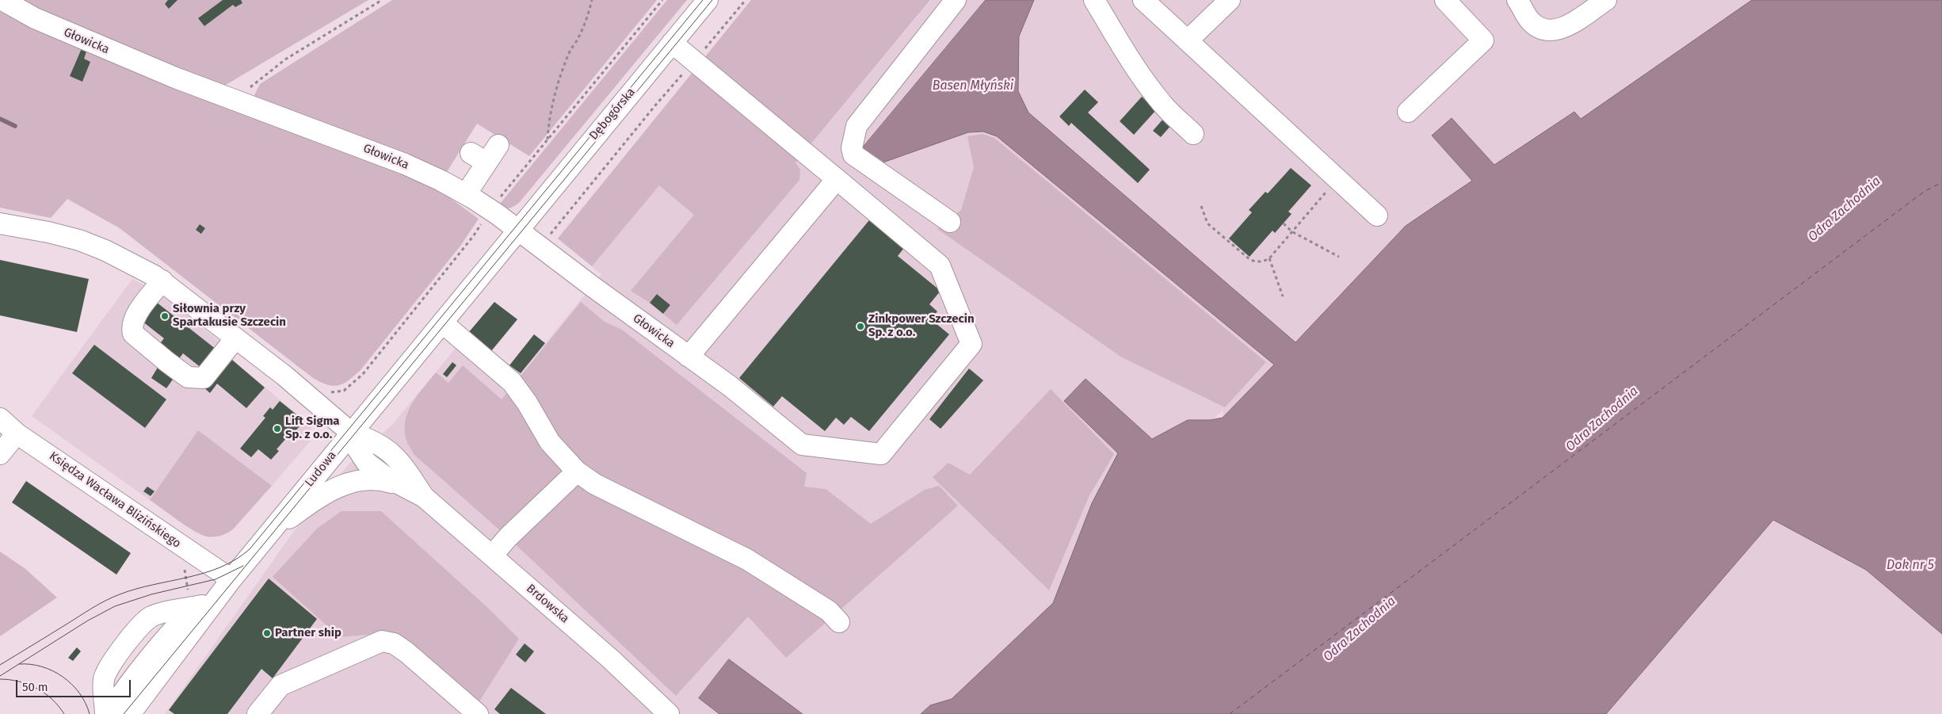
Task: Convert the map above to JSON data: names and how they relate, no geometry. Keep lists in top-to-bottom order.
{
  "streets": {
    "street": [
      "Głowicka",
      "Dębogórska",
      "Ludowa",
      "Księdza Wacława Blizińskiego",
      "Brdowska"
    ]
  },
  "crossings": [
    ["Głowicka", "Dębogórska"],
    ["Głowicka", "Ludowa"],
    ["Dębogórska", "Ludowa"],
    ["Ludowa", "Księdza Wacława Blizińskiego"],
    ["Ludowa", "Brdowska"]
  ],
  "water": ["Basen Młyński", "Odra Zachodnia", "Dok nr 5"],
  "places": [
    "Siłownia przy Spartakusie Szczecin",
    "Zinkpower Szczecin Sp. z o.o.",
    "Lift Sigma Sp. z o.o.",
    "Partner ship"
  ],
  "scale_bar": "50 m"
}
